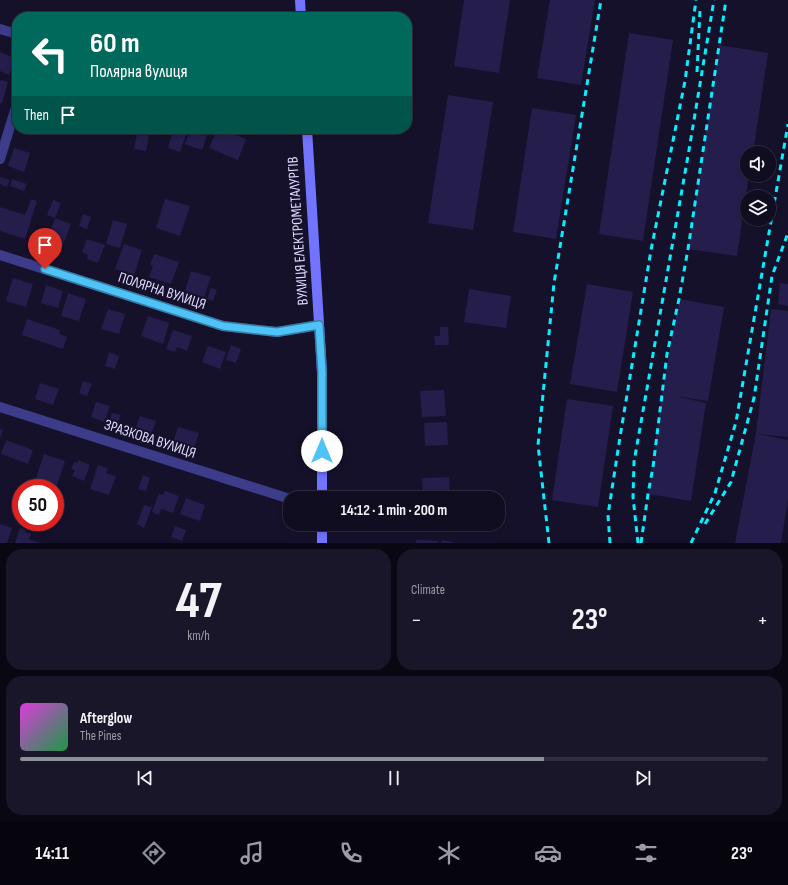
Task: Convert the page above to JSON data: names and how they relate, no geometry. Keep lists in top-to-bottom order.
{
  "streets": {
    "main road": ["ВУЛИЦЯ ЕЛЕКТРОМЕТАЛУРГІВ"],
    "street": ["ПОЛЯРНА ВУЛИЦЯ", "ЗРАЗКОВА ВУЛИЦЯ"]
  },
  "crossings": [
    ["ВУЛИЦЯ ЕЛЕКТРОМЕТАЛУРГІВ", "ПОЛЯРНА ВУЛИЦЯ"]
  ],
  "page": {
    "turn": ["60 m", "Полярна вулиця"],
    "then": "Then",
    "limit": "50",
    "trip": "14:12 · 1 min · 200 m",
    "tile": [
      ["47", "km/h"],
      "Climate"
    ],
    "heat": ["−", "23°", "+"],
    "song": ["Afterglow", "The Pines"],
    "tabs": ["14:11", "23°"]
  }
}
